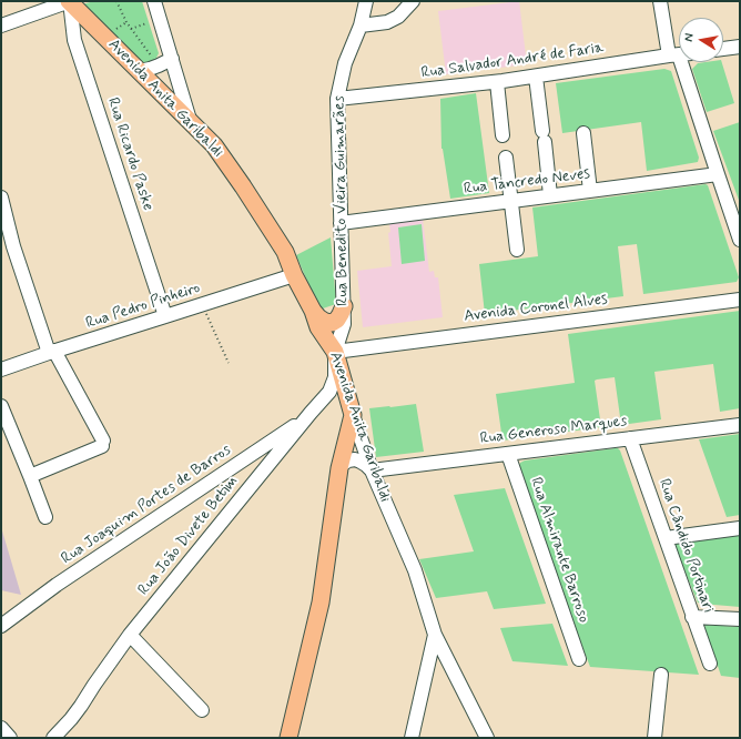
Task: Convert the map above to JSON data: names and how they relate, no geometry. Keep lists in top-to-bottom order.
{
  "streets": {
    "main road": ["Avenida Anita Garibaldi"],
    "street": [
      "Rua Salvador André de Faria",
      "Rua Ricardo Paske",
      "Rua Tancredo Neves",
      "Rua Benedito Vieira Guimarães",
      "Rua Pedro Pinheiro",
      "Avenida Coronel Alves",
      "Rua Generoso Marques",
      "Rua Joaquim Portes de Barros",
      "Rua João Divete Betim",
      "Rua Cândido Portinari",
      "Rua Almirante Barroso"
    ]
  },
  "crossings": [
    ["Rua Salvador André de Faria", "Rua Benedito Vieira Guimarães"],
    ["Avenida Anita Garibaldi", "Rua Ricardo Paske"],
    ["Avenida Anita Garibaldi", "Rua Benedito Vieira Guimarães"],
    ["Avenida Anita Garibaldi", "Rua Pedro Pinheiro"],
    ["Avenida Anita Garibaldi", "Avenida Coronel Alves"],
    ["Avenida Anita Garibaldi", "Rua Generoso Marques"],
    ["Avenida Anita Garibaldi", "Rua João Divete Betim"],
    ["Rua Ricardo Paske", "Rua Pedro Pinheiro"],
    ["Rua Tancredo Neves", "Rua Benedito Vieira Guimarães"],
    ["Rua Benedito Vieira Guimarães", "Avenida Coronel Alves"],
    ["Rua Benedito Vieira Guimarães", "Rua João Divete Betim"],
    ["Avenida Coronel Alves", "Rua João Divete Betim"],
    ["Rua Generoso Marques", "Rua Cândido Portinari"],
    ["Rua Generoso Marques", "Rua Almirante Barroso"],
    ["Rua Joaquim Portes de Barros", "Rua João Divete Betim"]
  ],
  "north": "left"
}
